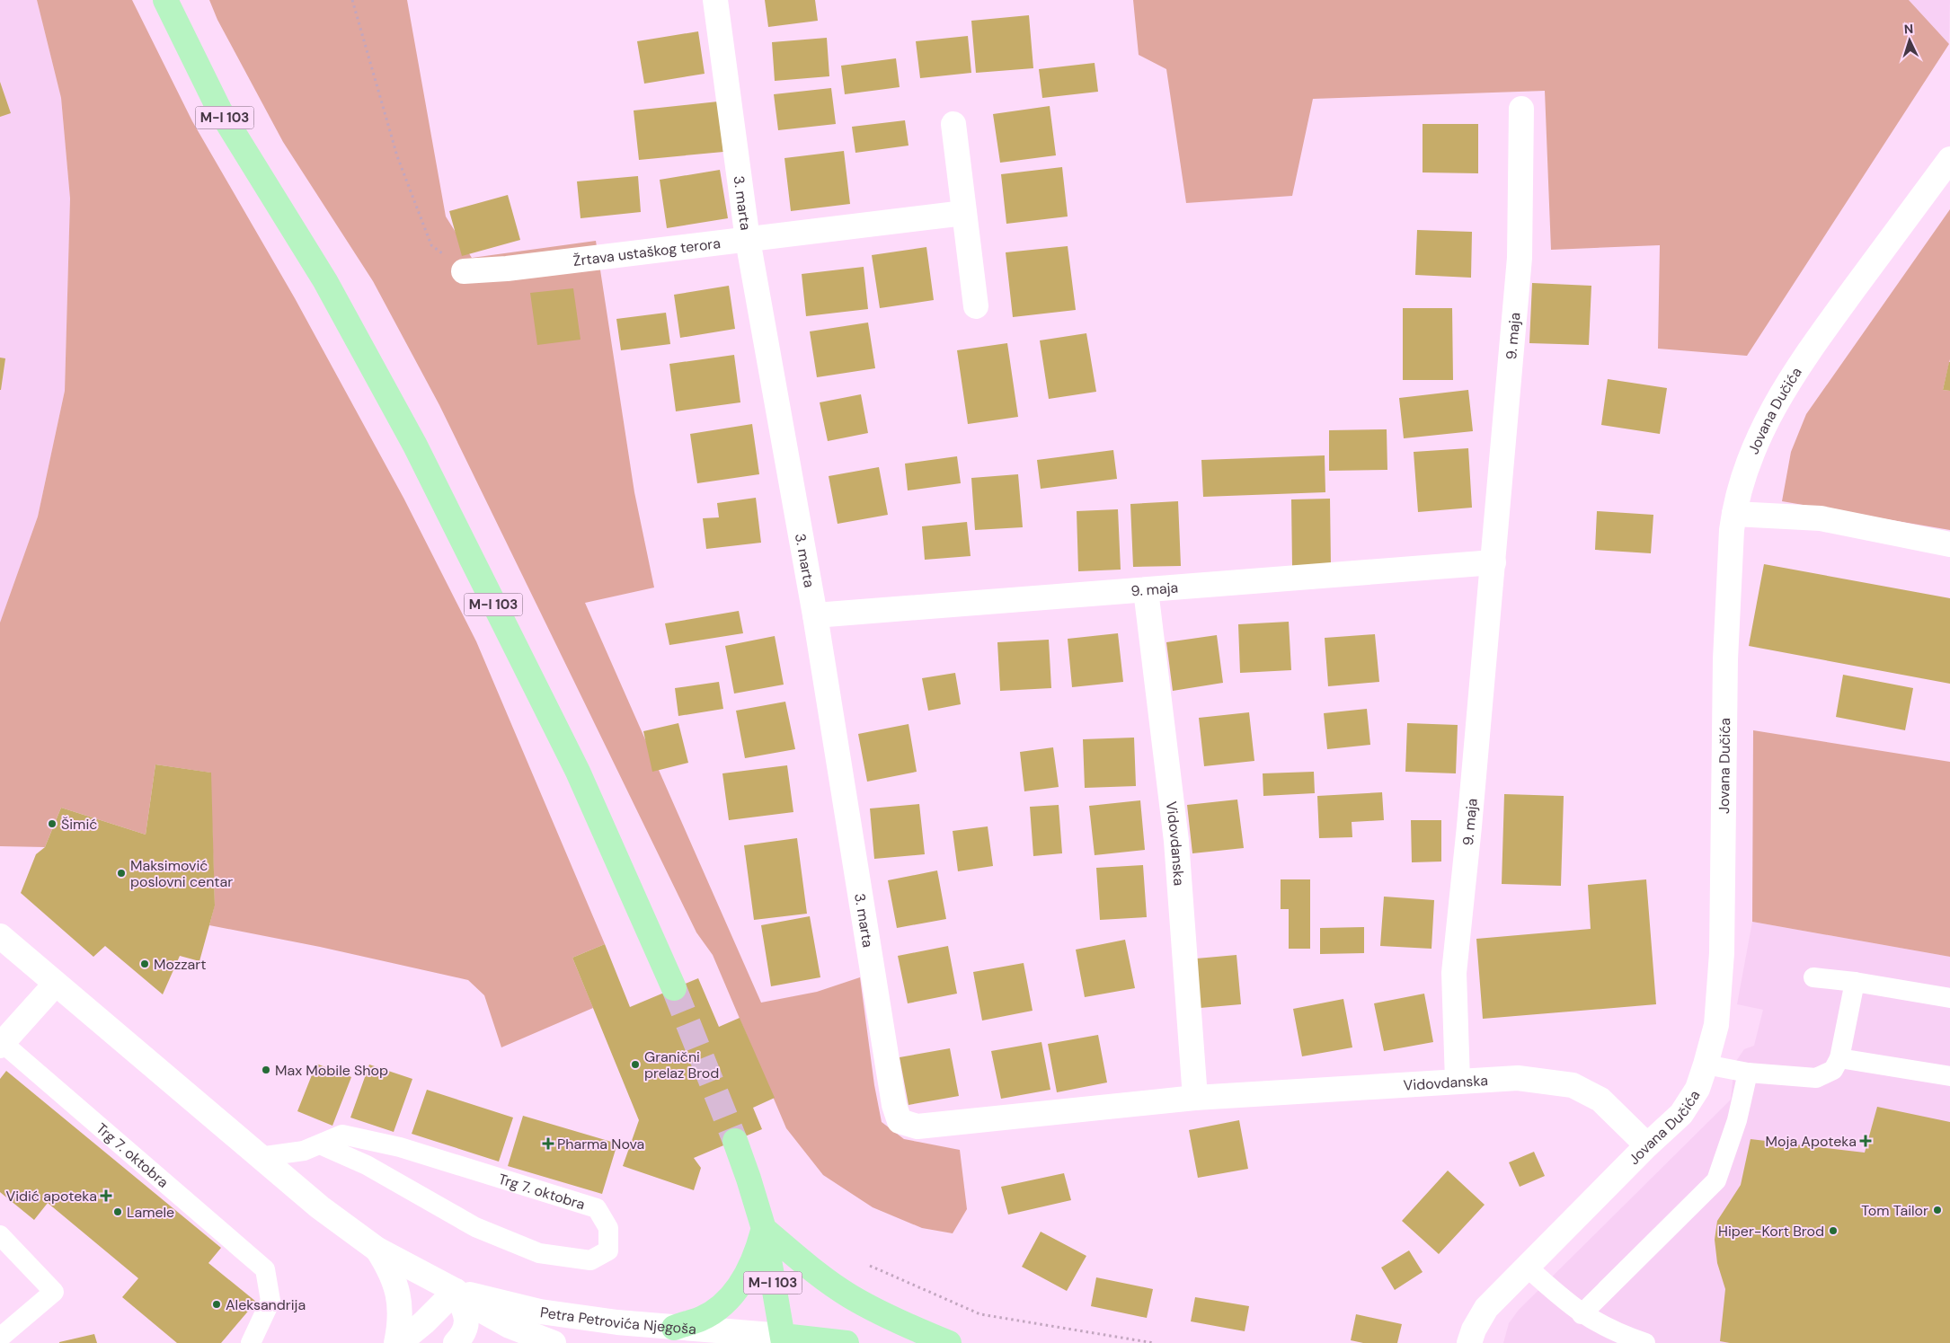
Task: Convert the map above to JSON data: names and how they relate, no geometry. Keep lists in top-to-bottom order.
{
  "streets": {
    "main road": ["M-I 103"],
    "street": [
      "3. marta",
      "Žrtava ustaškog terora",
      "9. maja",
      "Jovana Dučića",
      "Vidovdanska",
      "Petra Petrovića Njegoša"
    ],
    "lane": ["Trg 7. oktobra"]
  },
  "crossings": [
    ["M-I 103", "Petra Petrovića Njegoša"],
    ["3. marta", "Žrtava ustaškog terora"],
    ["3. marta", "9. maja"],
    ["3. marta", "Vidovdanska"],
    ["9. maja", "Vidovdanska"],
    ["Jovana Dučića", "Vidovdanska"]
  ],
  "places": {
    "other": [
      "Šimić",
      "Maksimović poslovni centar",
      "Mozzart",
      "Granični prelaz Brod",
      "Max Mobile Shop",
      "Tom Tailor",
      "Lamele",
      "Hiper-Kort Brod",
      "Aleksandrija"
    ],
    "health": ["Moja Apoteka", "Pharma Nova", "Vidić apoteka"]
  },
  "north": "top"
}
